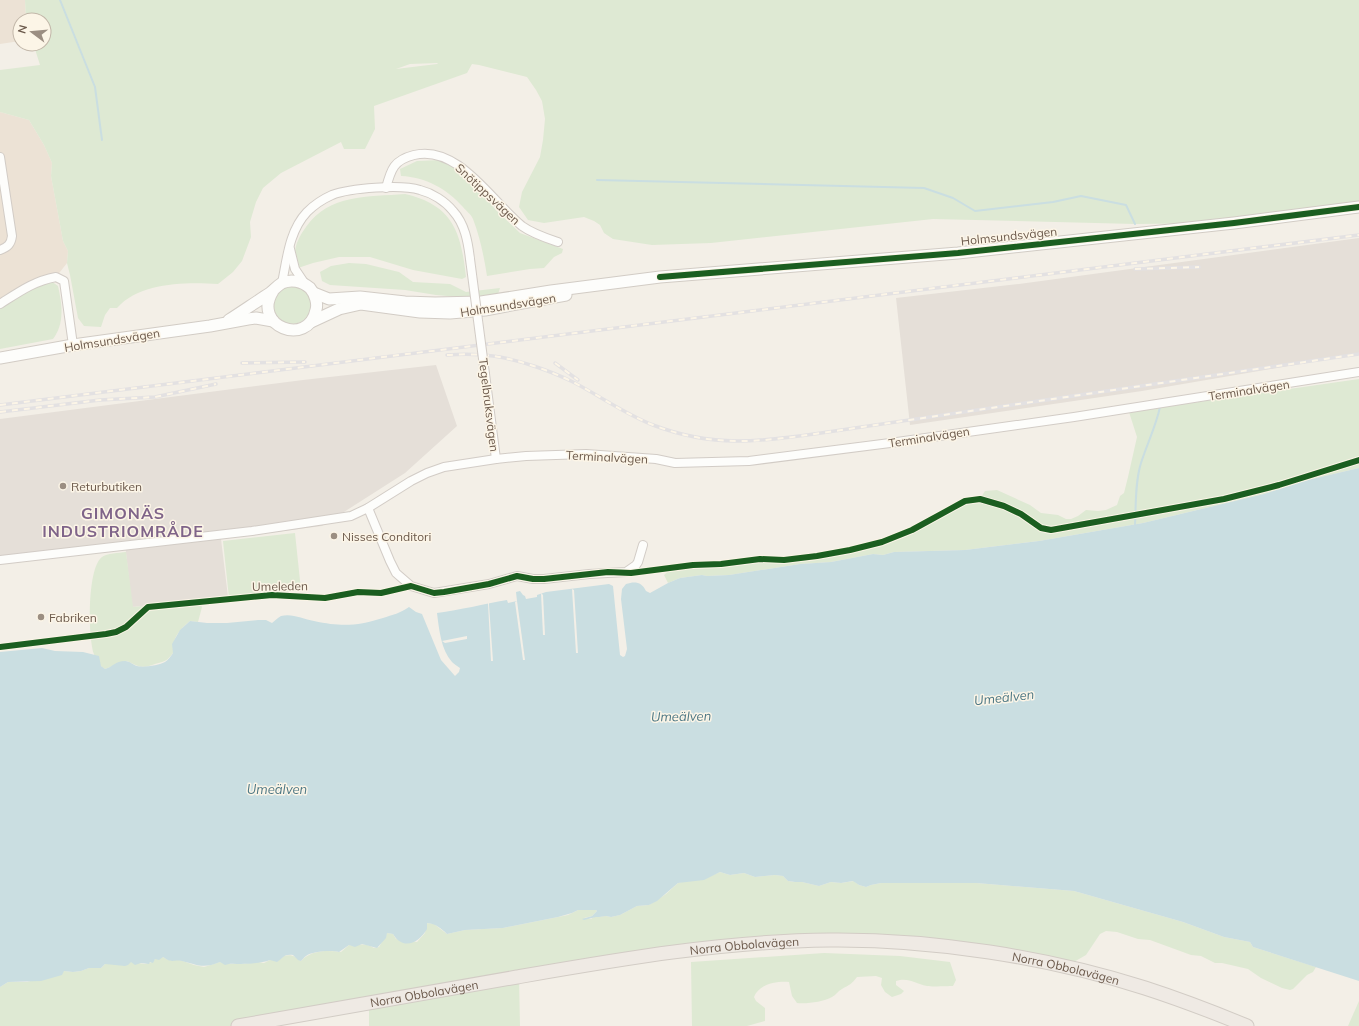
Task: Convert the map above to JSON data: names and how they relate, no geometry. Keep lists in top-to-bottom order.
{
  "streets": {
    "highway": ["Norra Obbolavägen"],
    "main road": ["Holmsundsvägen"],
    "street": ["Snötippsvägen", "Terminalvägen", "Tegelbruksvägen"],
    "cycle path": ["Umeleden"]
  },
  "crossings": [
    ["Snötippsvägen", "Tegelbruksvägen"],
    ["Holmsundsvägen", "Tegelbruksvägen"],
    ["Terminalvägen", "Tegelbruksvägen"]
  ],
  "districts": ["GIMONÄS INDUSTRIOMRÅDE"],
  "water": ["Umeälven"],
  "places": ["Returbutiken", "Nisses Conditori", "Fabriken"],
  "north": "left"
}
